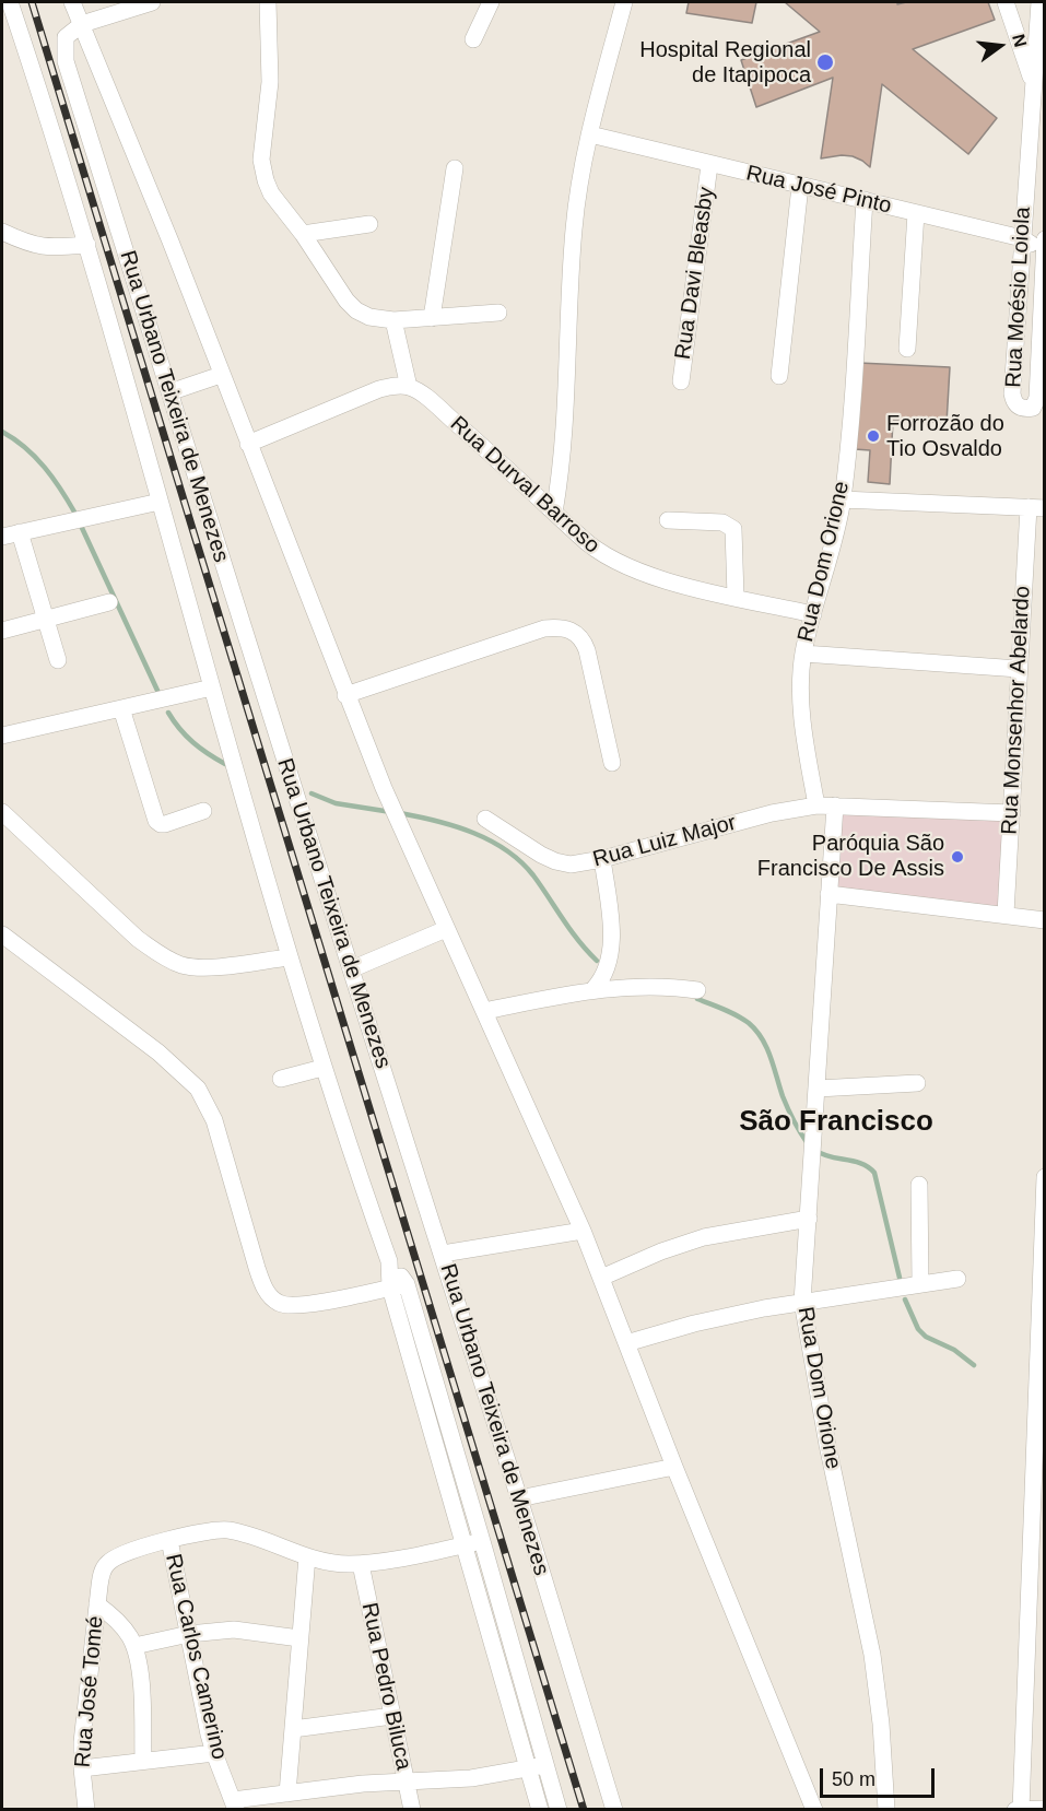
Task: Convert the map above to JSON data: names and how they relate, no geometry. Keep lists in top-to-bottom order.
{
  "streets": {
    "street": [
      "Rua José Pinto",
      "Rua Davi Bleasby",
      "Rua Moésio Loiola",
      "Rua Urbano Teixeira de Menezes",
      "Rua Durval Barroso",
      "Rua Dom Orione",
      "Rua Monsenhor Abelardo",
      "Rua Luiz Major",
      "Rua Carlos Camerino",
      "Rua Pedro Biluca",
      "Rua José Tomé"
    ]
  },
  "crossings": [
    ["Rua José Pinto", "Rua Davi Bleasby"],
    ["Rua José Pinto", "Rua Moésio Loiola"],
    ["Rua José Pinto", "Rua Dom Orione"],
    ["Rua Durval Barroso", "Rua Dom Orione"],
    ["Rua Dom Orione", "Rua Luiz Major"],
    ["Rua Monsenhor Abelardo", "Rua Luiz Major"],
    ["Rua Carlos Camerino", "Rua José Tomé"]
  ],
  "districts": ["São Francisco"],
  "places": ["Hospital Regional de Itapipoca", "Forrozão do Tio Osvaldo", "Paróquia São Francisco De Assis"],
  "scale_bar": "50 m",
  "north": "right"
}
